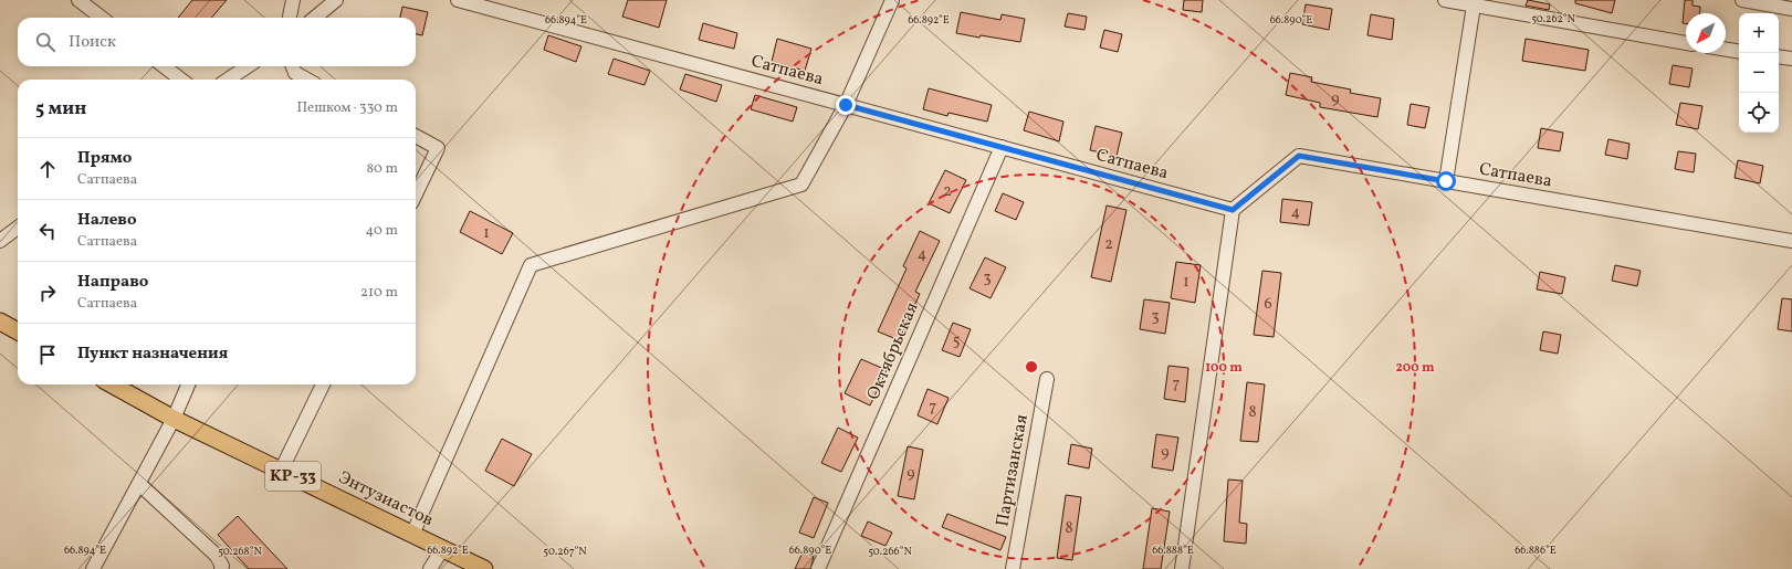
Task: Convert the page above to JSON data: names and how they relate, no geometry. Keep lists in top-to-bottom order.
{
  "streets": {
    "main road": ["KP-33", "Энтузиастов"],
    "street": ["Сатпаева", "Октябрьская", "Партизанская"]
  },
  "crossings": [
    ["Сатпаева", "Октябрьская"]
  ],
  "house_numbers": [
    "9",
    "2",
    "4",
    "1",
    "2",
    "4",
    "3",
    "1",
    "6",
    "3",
    "5",
    "7",
    "7",
    "8",
    "9",
    "9",
    "8"
  ],
  "north": "bottom left",
  "page": {
    "map_buttons": ["+", "−"],
    "search": "Поиск",
    "heading": ["5 мин", "Пешком · 330 m"],
    "list": [
      ["Прямо", "Сатпаева", "80 m"],
      ["Налево", "Сатпаева", "40 m"],
      ["Направо", "Сатпаева", "210 m"],
      "Пункт назначения"
    ]
  },
  "coordinates": [
    "50.262°N",
    "66.894°E",
    "66.892°E",
    "66.890°E",
    "66.888°E",
    "66.886°E",
    "50.268°N",
    "50.267°N",
    "50.266°N"
  ],
  "rings": ["100 m", "200 m"]
}
